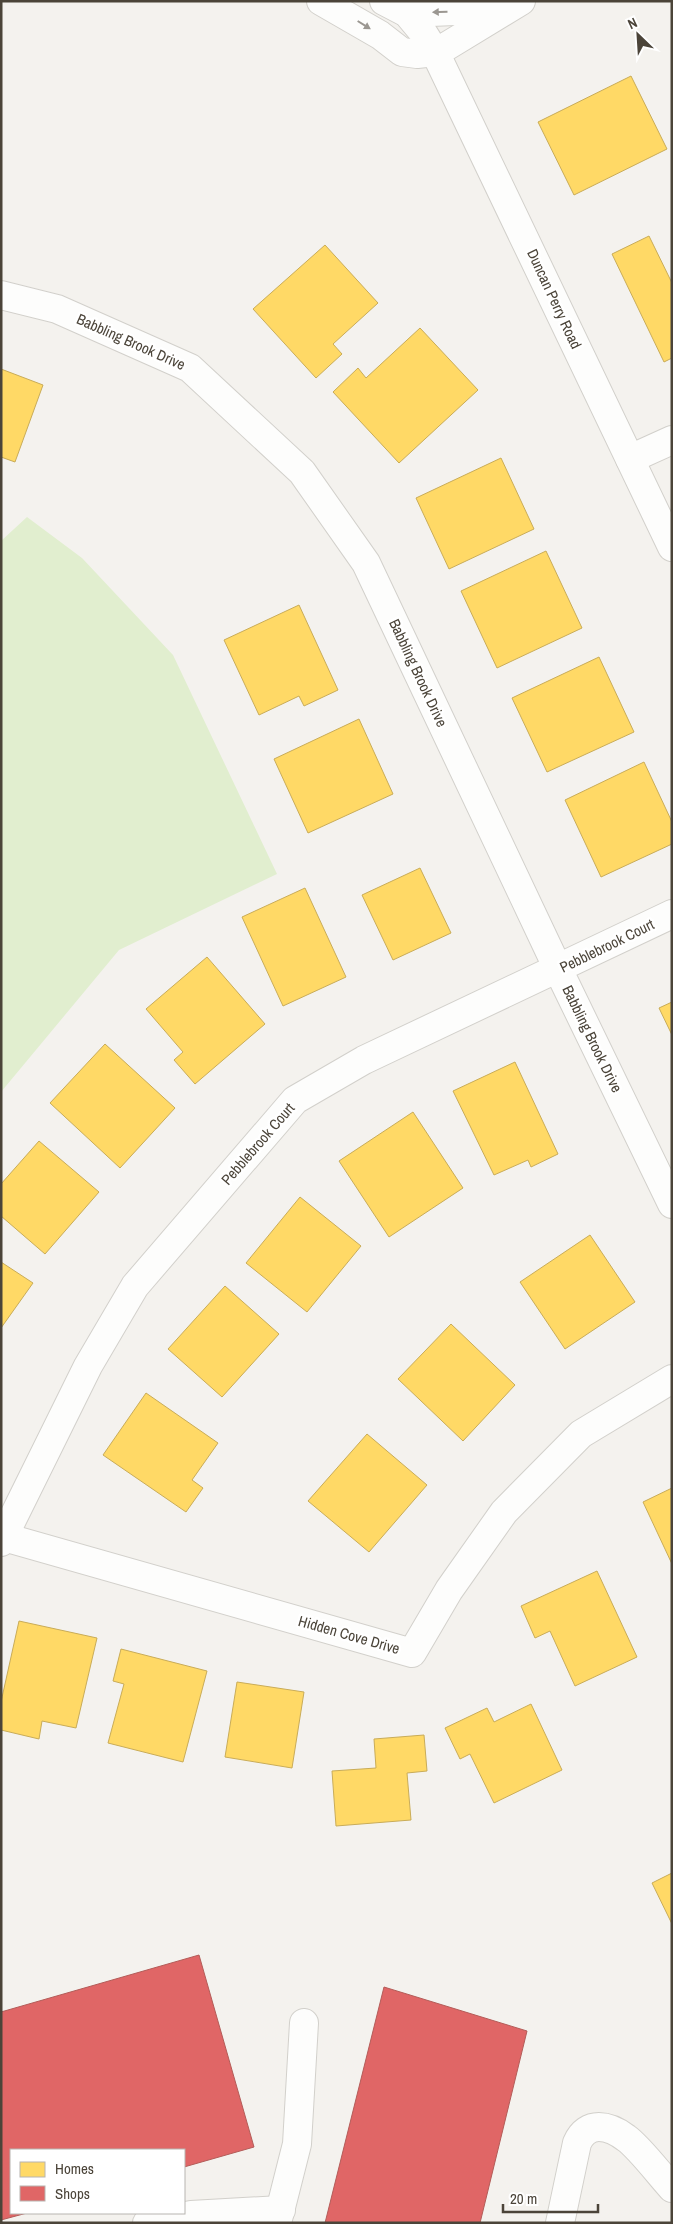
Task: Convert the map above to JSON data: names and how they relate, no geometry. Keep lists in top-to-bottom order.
{
  "streets": {
    "street": [
      "Duncan Perry Road",
      "Babbling Brook Drive",
      "Pebblebrook Court",
      "Hidden Cove Drive"
    ]
  },
  "crossings": [
    ["Babbling Brook Drive", "Pebblebrook Court"],
    ["Pebblebrook Court", "Hidden Cove Drive"]
  ],
  "legend": ["Homes", "Shops"],
  "scale_bar": "20 m",
  "north": "top left"
}
